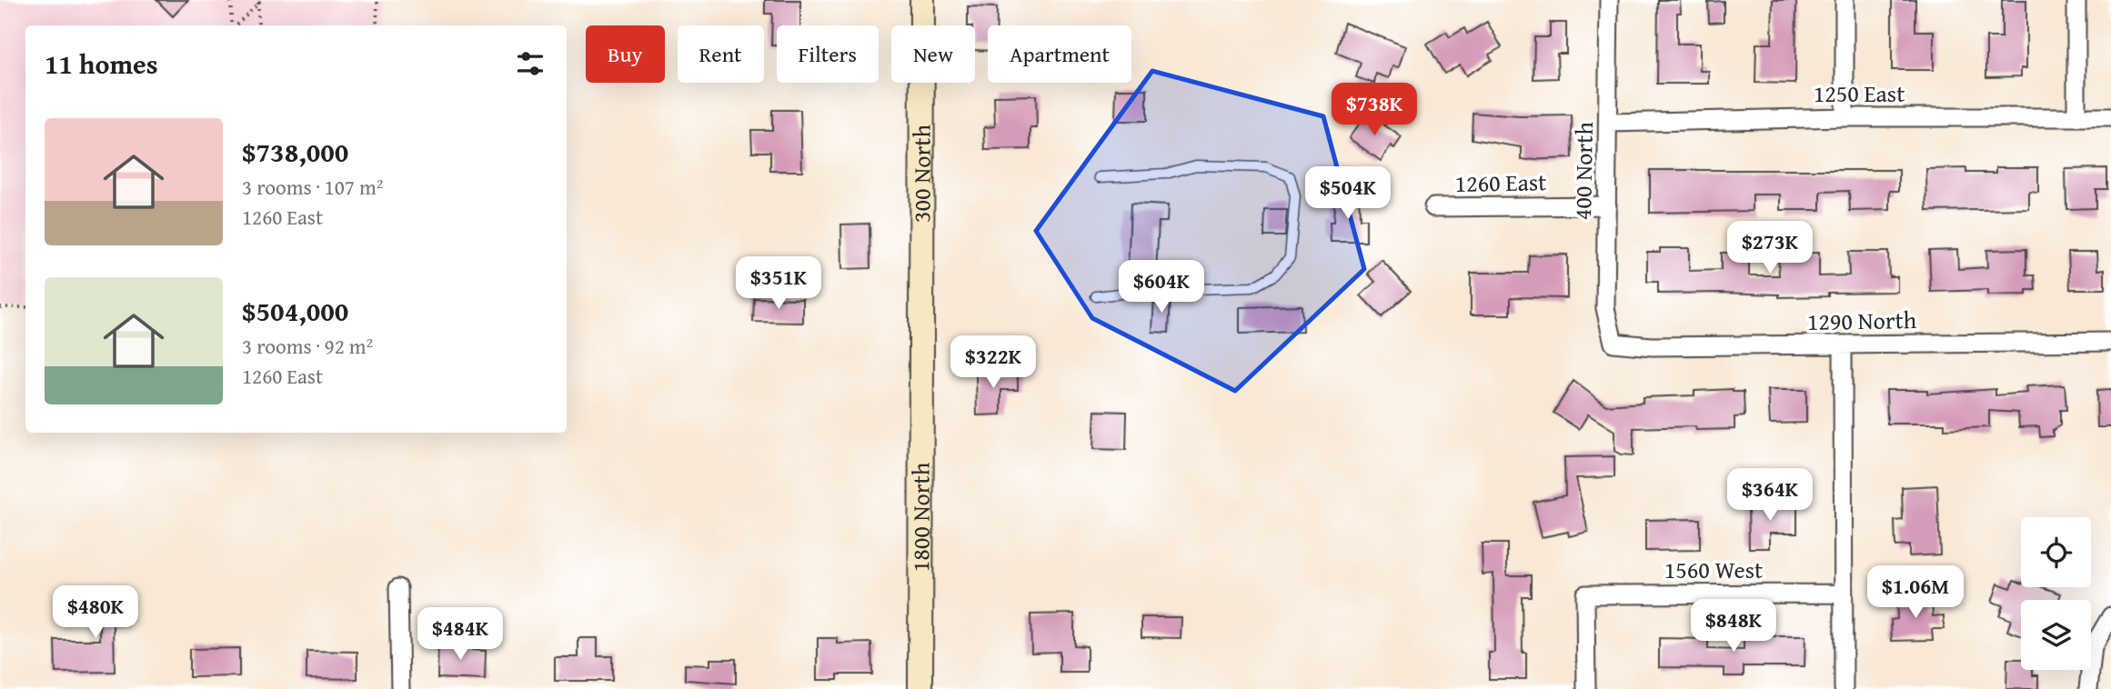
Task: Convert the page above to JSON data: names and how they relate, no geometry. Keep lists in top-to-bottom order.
{
  "streets": {
    "street": [
      "1250 East",
      "400 North",
      "300 North",
      "1260 East",
      "1290 North",
      "1800 North",
      "1560 West"
    ]
  },
  "crossings": [
    ["1250 East", "400 North"],
    ["400 North", "1260 East"],
    ["400 North", "1290 North"],
    ["300 North", "1800 North"]
  ],
  "page": {
    "chip": [
      "Buy",
      "Rent",
      "Filters",
      "New",
      "Apartment"
    ],
    "heading": "11 homes",
    "price": [
      "$738K",
      "$504K",
      "$273K",
      "$351K",
      "$604K",
      "$322K",
      "$364K",
      "$1.06M",
      "$480K",
      "$848K",
      "$484K"
    ],
    "list": [
      {
        "name": "$738,000",
        "note": "3 rooms · 107 m² · 1260 East"
      },
      {
        "name": "$504,000",
        "note": "3 rooms · 92 m² · 1260 East"
      }
    ]
  }
}
